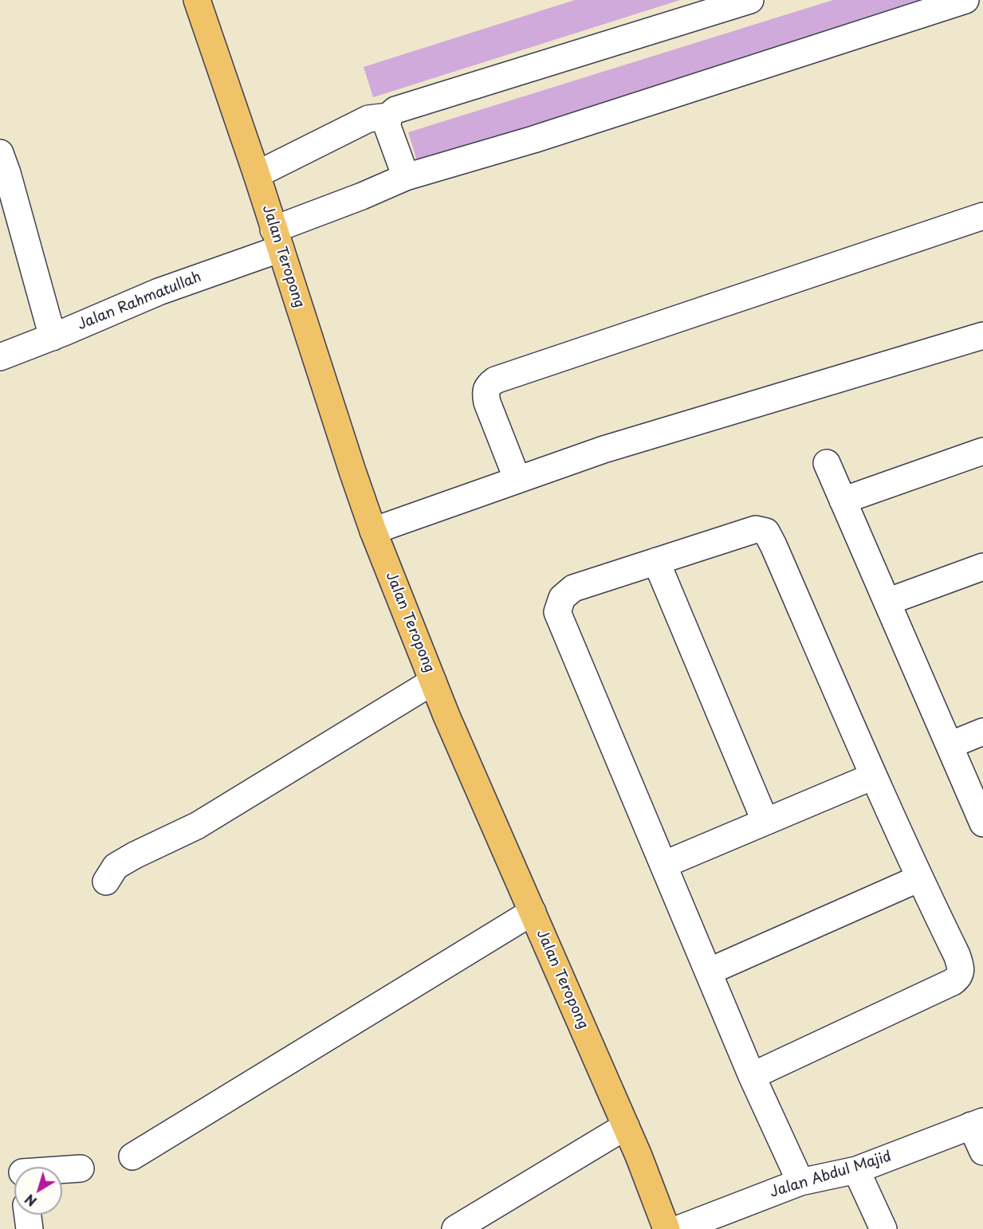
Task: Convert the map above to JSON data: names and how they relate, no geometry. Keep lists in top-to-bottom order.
{
  "streets": {
    "main road": ["Jalan Teropong"],
    "street": ["Jalan Rahmatullah", "Jalan Abdul Majid"]
  },
  "crossings": [
    ["Jalan Teropong", "Jalan Rahmatullah"]
  ],
  "north": "bottom left"
}
